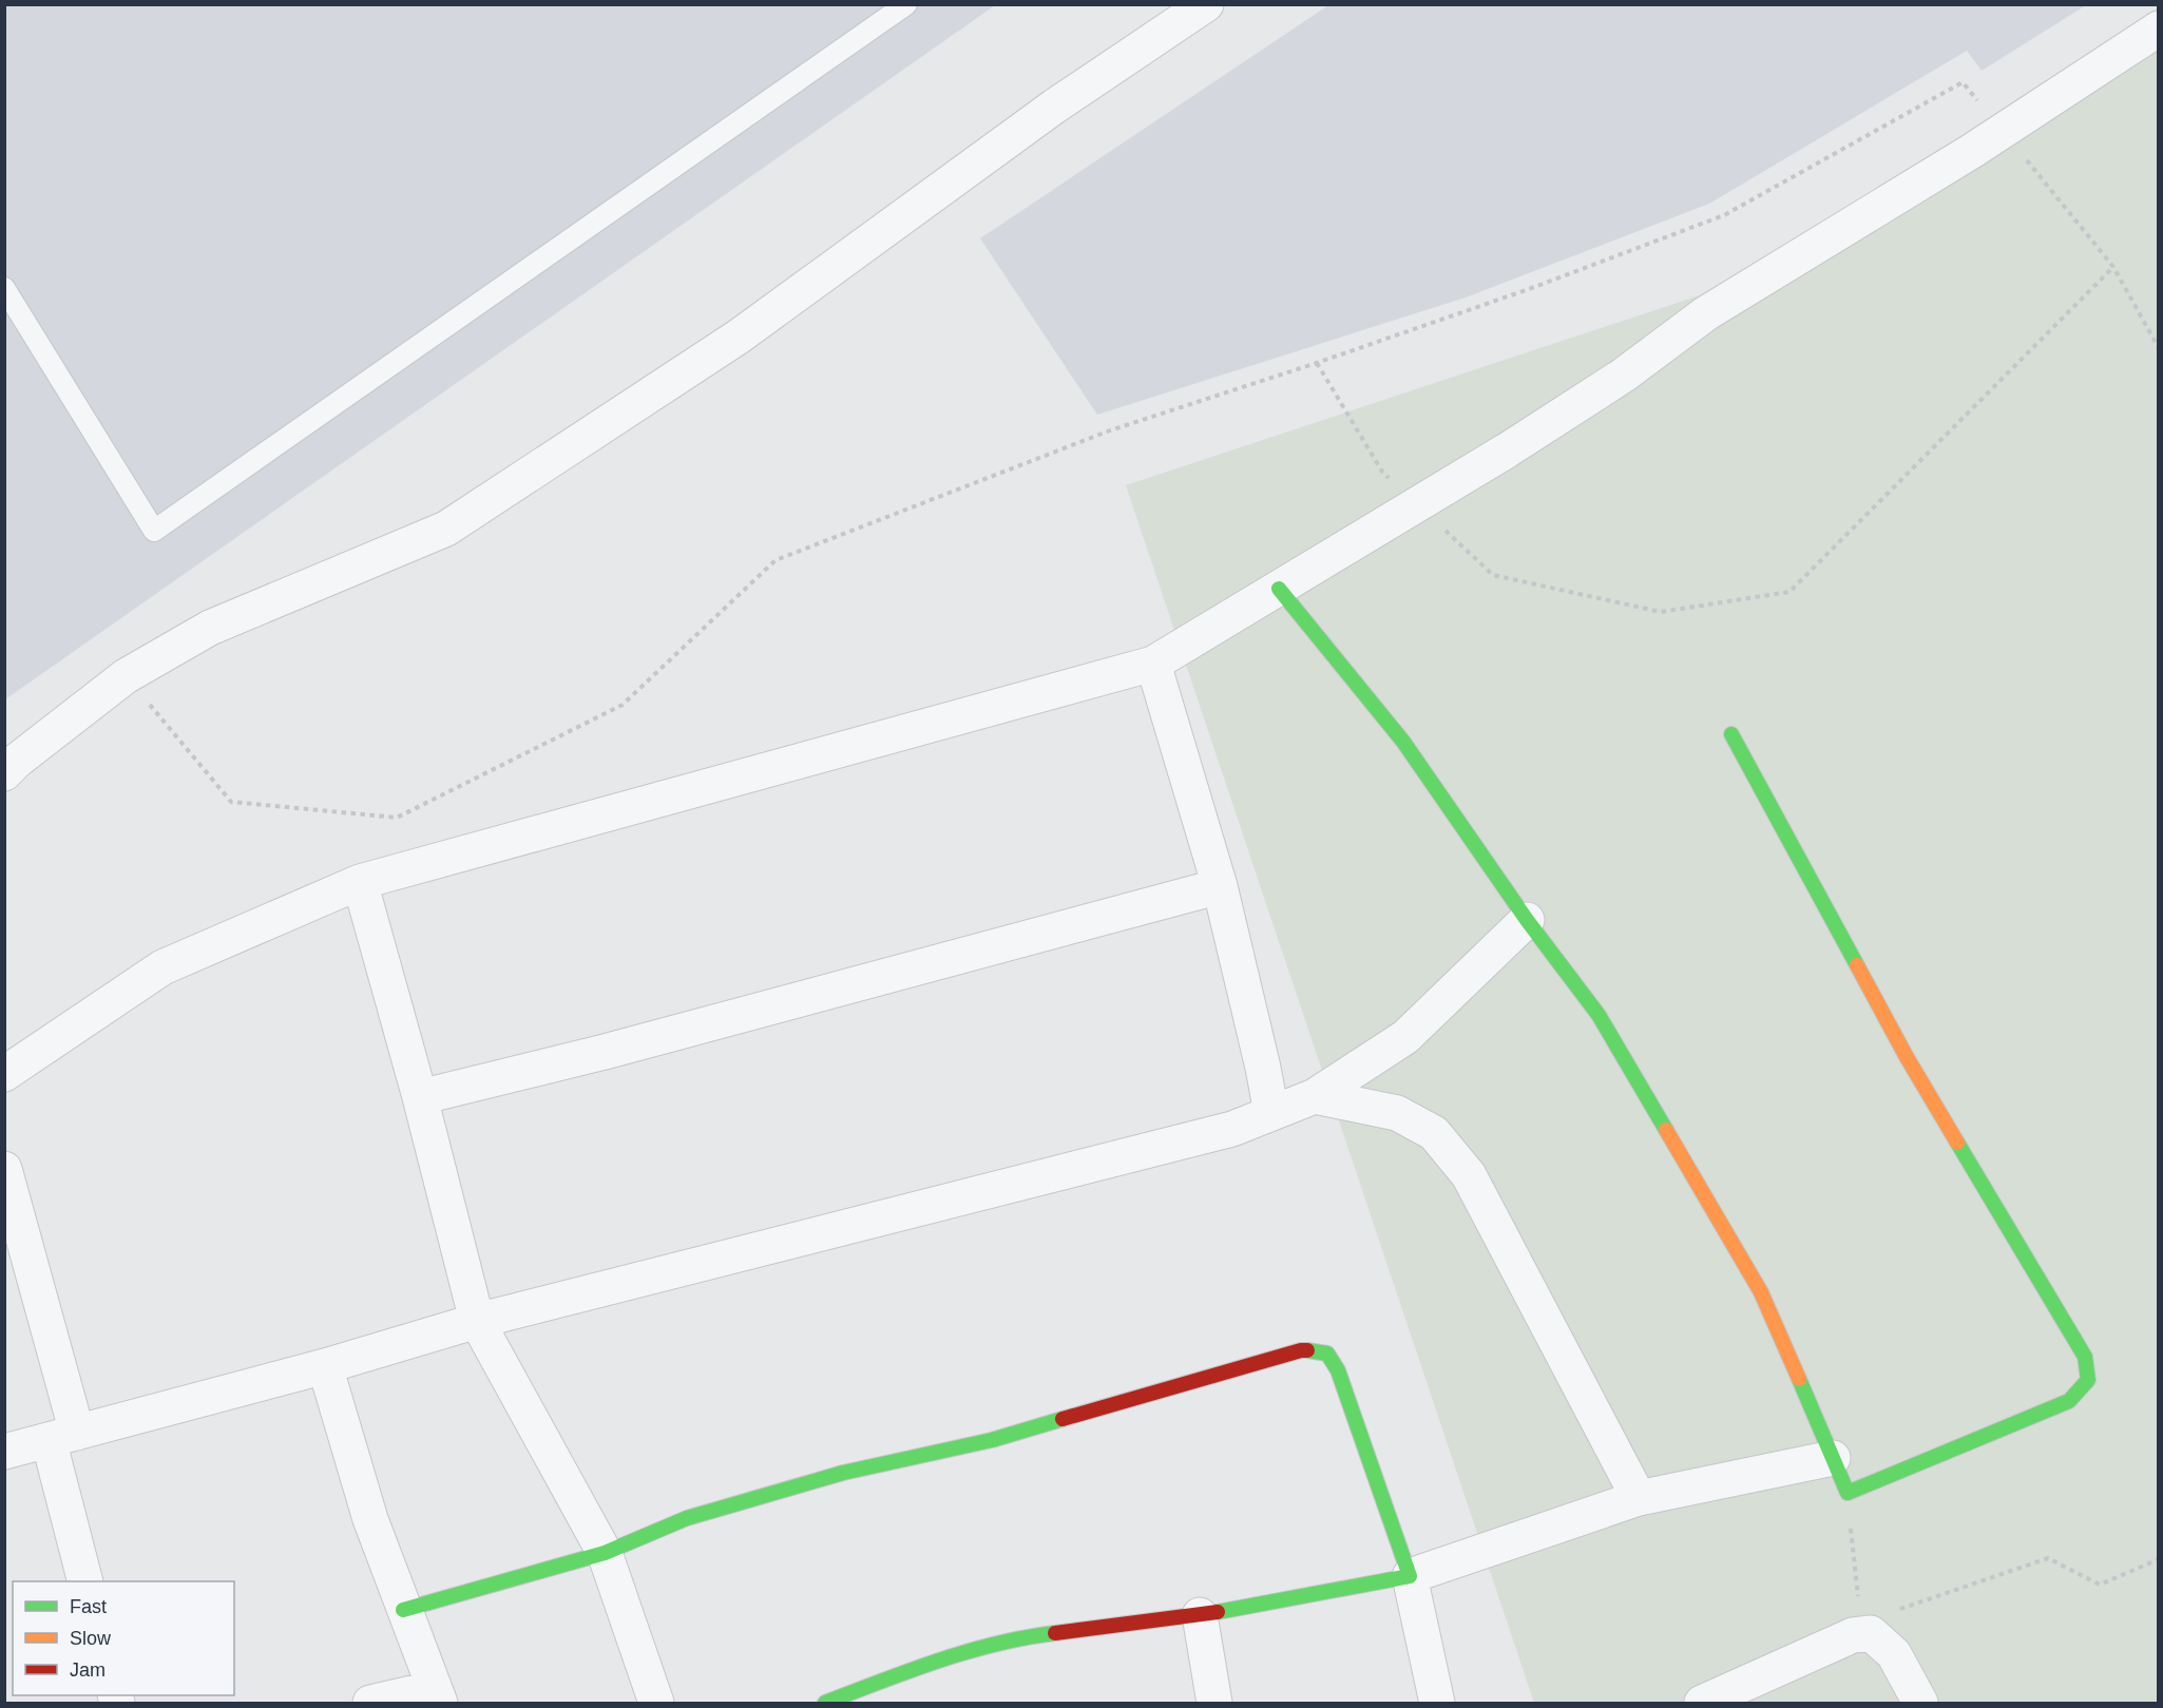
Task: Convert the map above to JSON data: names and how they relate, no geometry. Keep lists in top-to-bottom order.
{
  "legend": ["Fast", "Slow", "Jam"]
}
